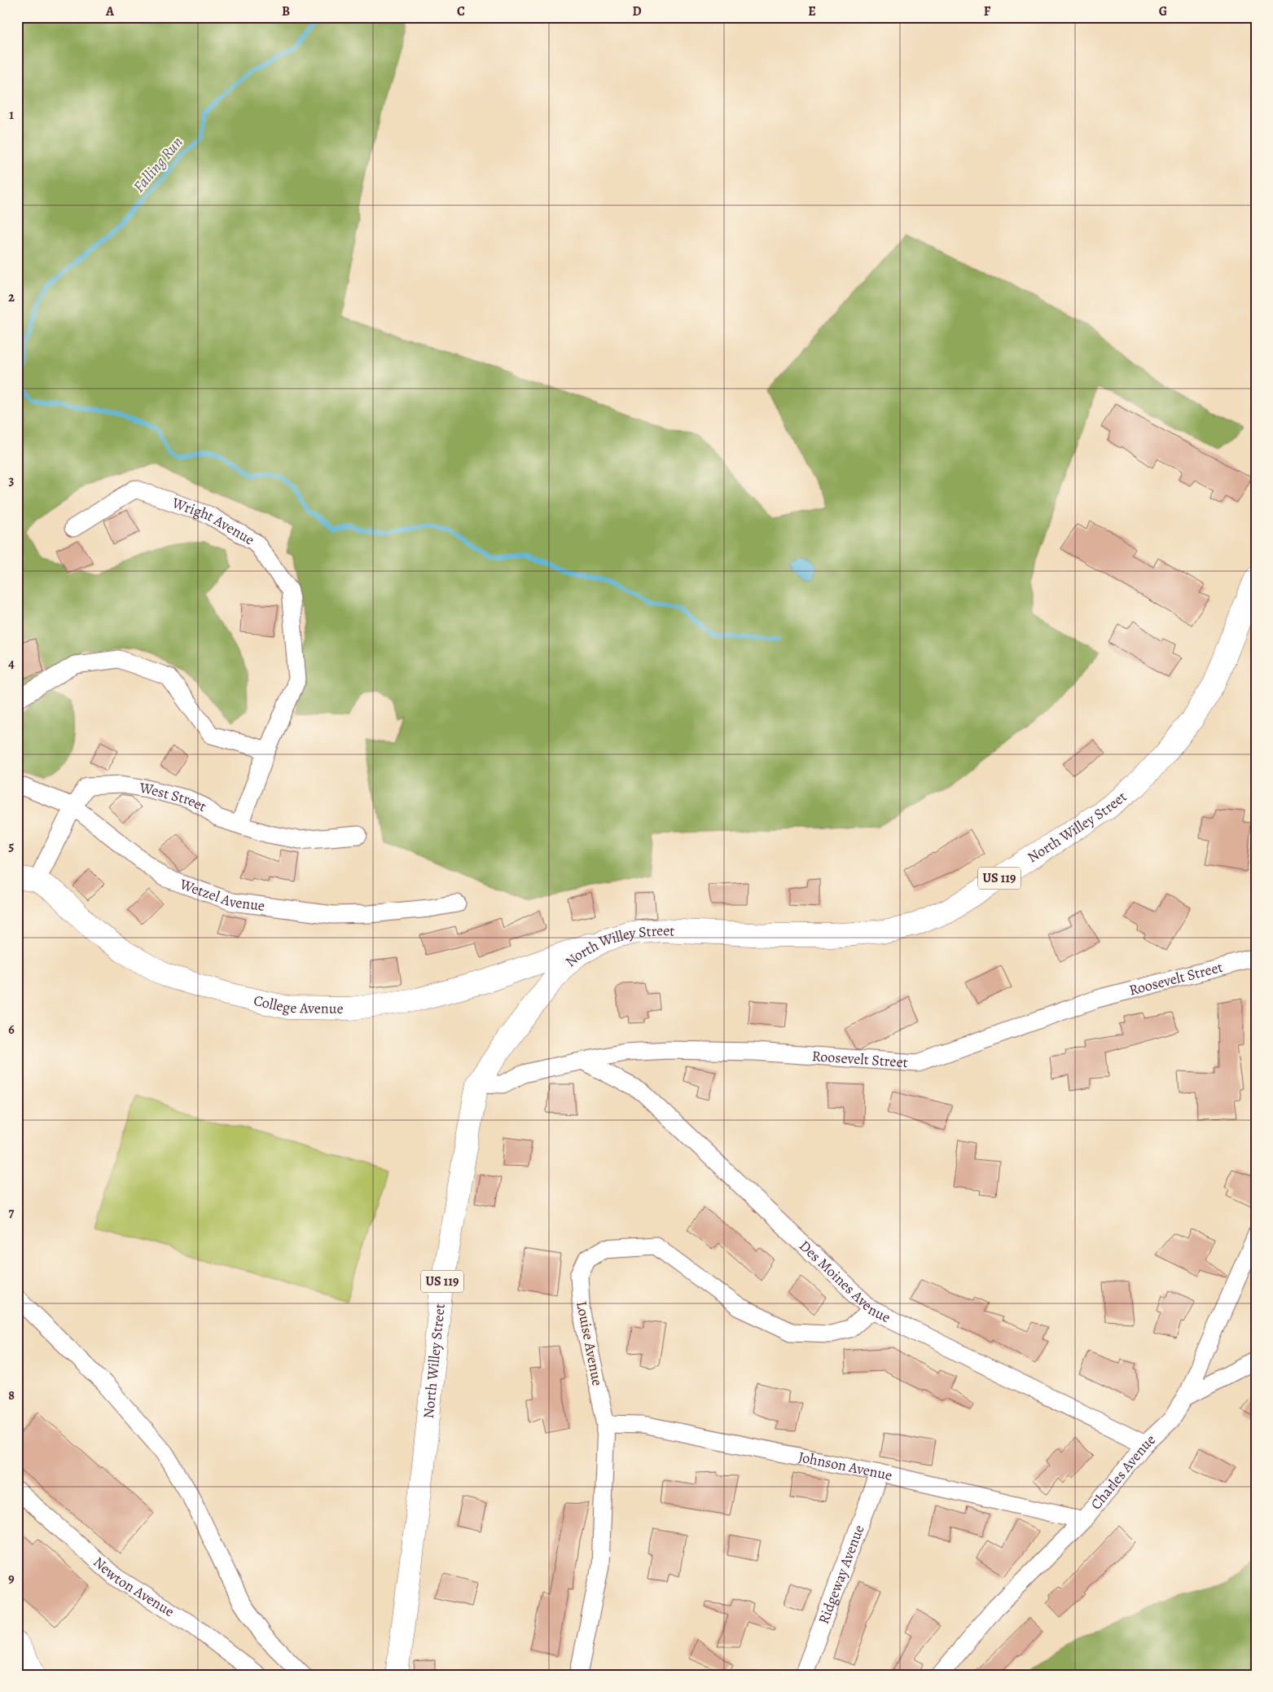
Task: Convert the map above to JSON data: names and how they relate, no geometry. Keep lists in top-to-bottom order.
{
  "streets": {
    "main road": ["North Willey Street", "US 119", "College Avenue"],
    "street": [
      "Wright Avenue",
      "West Street",
      "Wetzel Avenue",
      "Roosevelt Street",
      "Des Moines Avenue",
      "Louise Avenue",
      "Johnson Avenue",
      "Charles Avenue",
      "Ridgeway Avenue",
      "Newton Avenue"
    ]
  },
  "crossings": [
    ["Wright Avenue", "West Street"],
    ["West Street", "Wetzel Avenue"],
    ["West Street", "College Avenue"],
    ["North Willey Street", "Roosevelt Street"],
    ["North Willey Street", "College Avenue"],
    ["Roosevelt Street", "Des Moines Avenue"],
    ["Des Moines Avenue", "Louise Avenue"],
    ["Des Moines Avenue", "Charles Avenue"],
    ["Louise Avenue", "Johnson Avenue"],
    ["Johnson Avenue", "Charles Avenue"],
    ["Johnson Avenue", "Ridgeway Avenue"]
  ],
  "water": ["Falling Run"],
  "grid": {
    "columns": [
      "A",
      "B",
      "C",
      "D",
      "E",
      "F",
      "G"
    ],
    "rows": [
      "1",
      "2",
      "3",
      "4",
      "5",
      "6",
      "7",
      "8",
      "9"
    ]
  }
}
